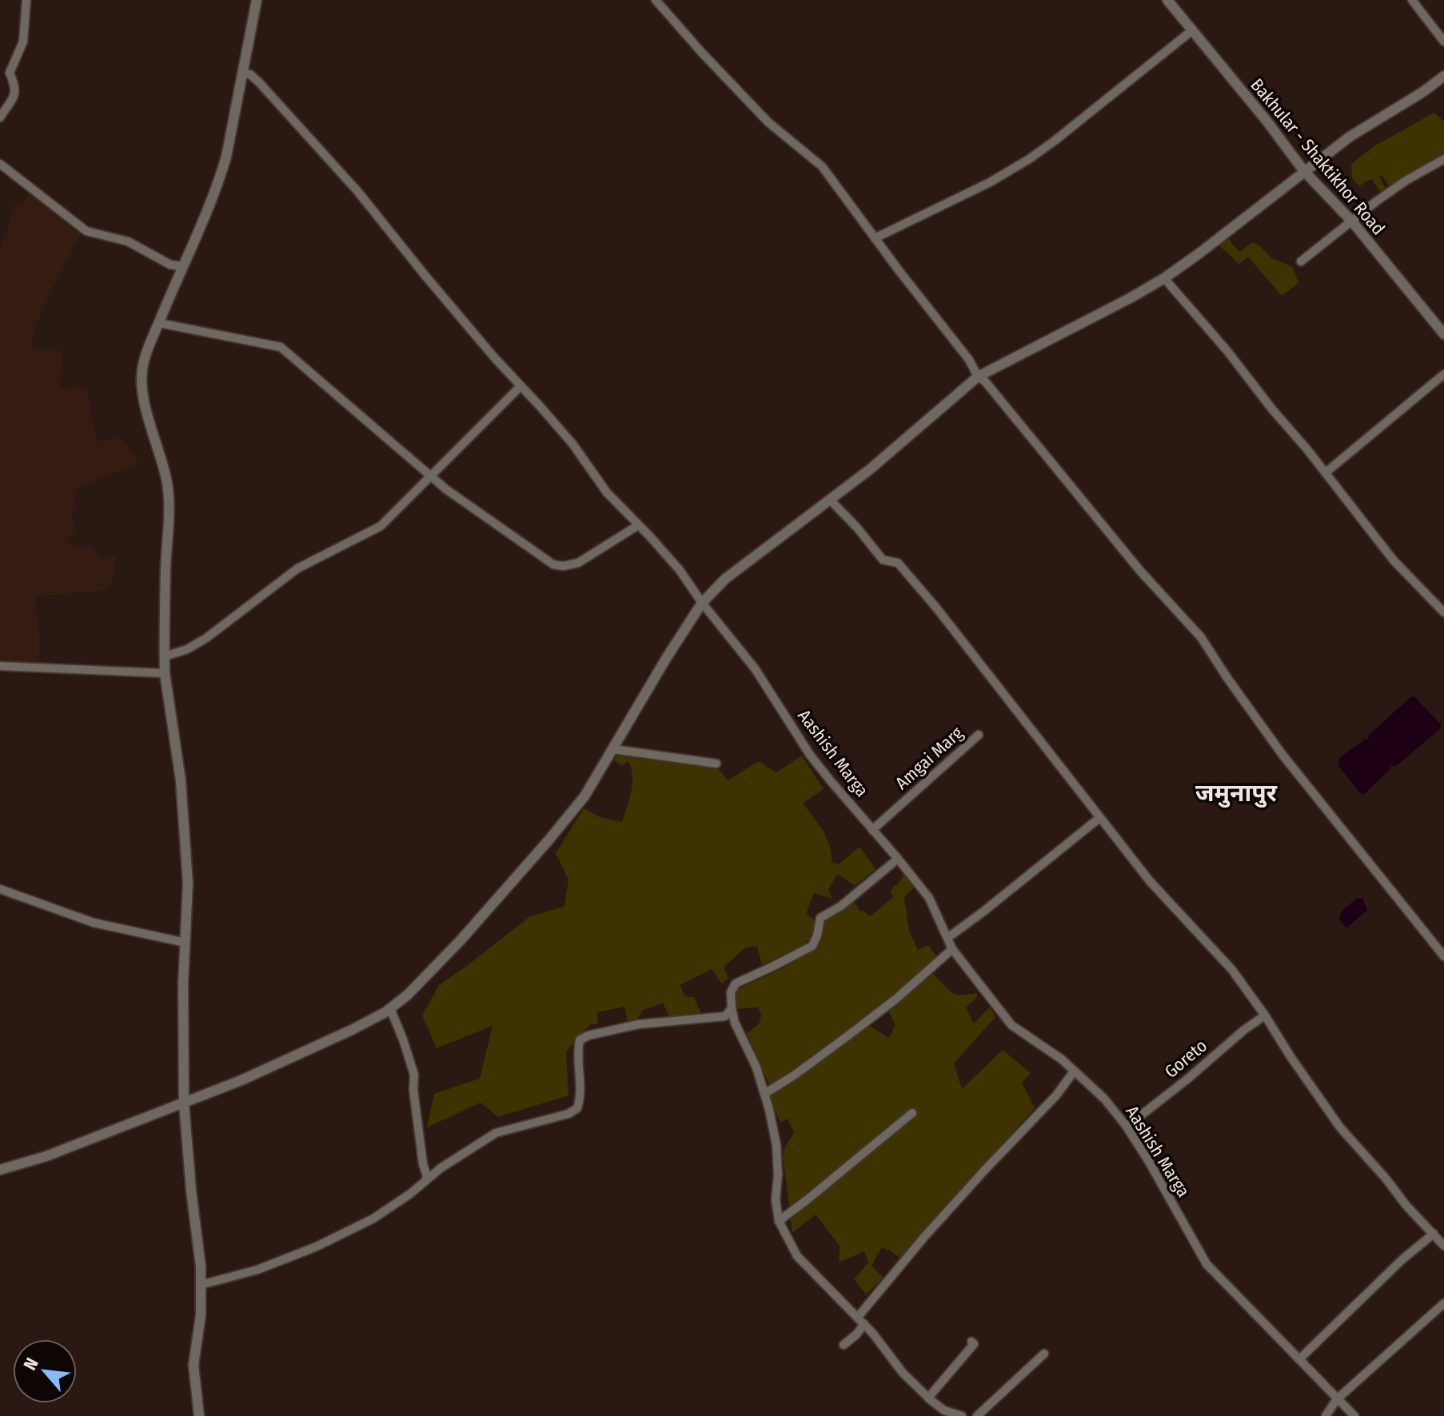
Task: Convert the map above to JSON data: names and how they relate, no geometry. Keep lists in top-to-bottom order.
{
  "streets": {
    "street": [
      "Bakhular - Shaktikhor Road",
      "Aashish Marga",
      "Amgai Marg",
      "Goreto"
    ]
  },
  "crossings": [
    ["Aashish Marga", "Amgai Marg"],
    ["Aashish Marga", "Goreto"]
  ],
  "districts": ["जमुनापुर"],
  "north": "top left"
}
